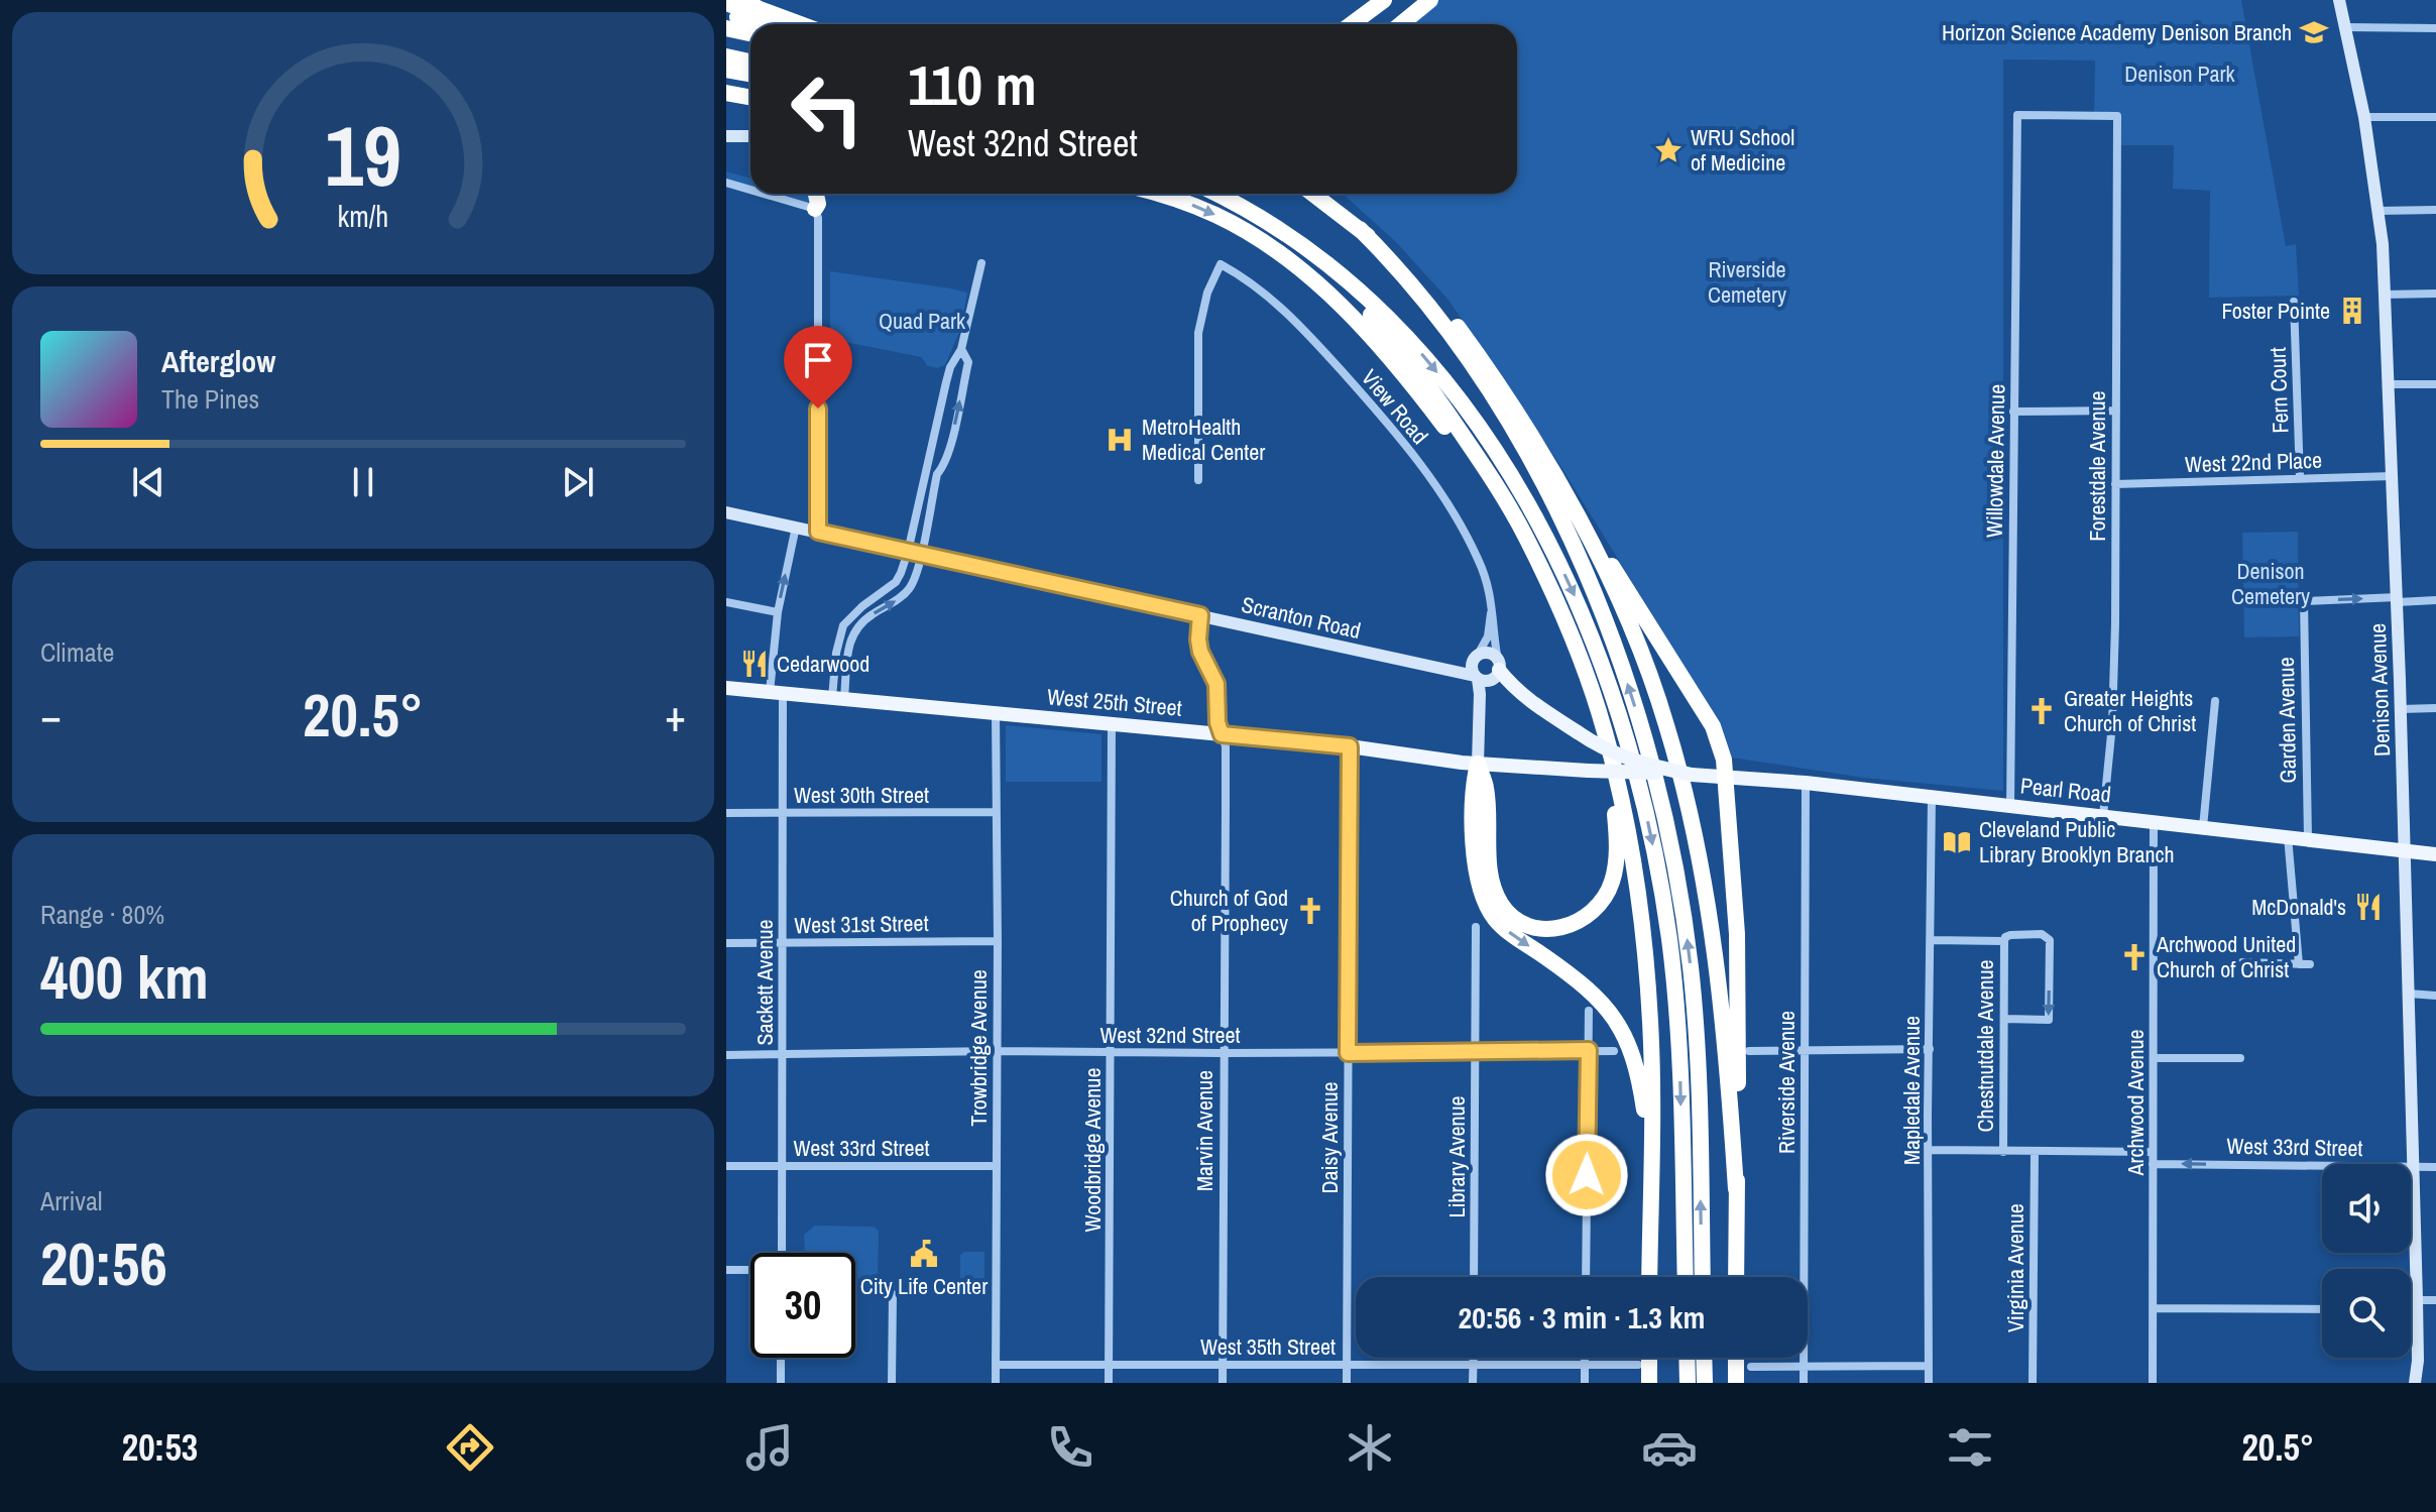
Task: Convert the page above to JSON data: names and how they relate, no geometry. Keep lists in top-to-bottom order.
{
  "streets": {
    "main road": [
      "Scranton Road",
      "Denison Avenue",
      "West 25th Street",
      "Pearl Road"
    ],
    "street": [
      "Fern Court",
      "View Road",
      "Willowdale Avenue",
      "West 22nd Place",
      "Forestdale Avenue",
      "Garden Avenue",
      "West 30th Street",
      "West 31st Street",
      "Sackett Avenue",
      "West 32nd Street",
      "Chestnutdale Avenue",
      "Trowbridge Avenue",
      "Riverside Avenue",
      "Mapledale Avenue",
      "Archwood Avenue",
      "Marvin Avenue",
      "Daisy Avenue",
      "West 33rd Street",
      "Woodbridge Avenue",
      "Library Avenue",
      "Virginia Avenue",
      "West 35th Street"
    ]
  },
  "crossings": [
    ["Fern Court", "West 22nd Place"],
    ["View Road", "Scranton Road"],
    ["Willowdale Avenue", "Forestdale Avenue"],
    ["Willowdale Avenue", "Pearl Road"],
    ["West 22nd Place", "Forestdale Avenue"],
    ["West 22nd Place", "Denison Avenue"],
    ["Forestdale Avenue", "Pearl Road"],
    ["Scranton Road", "Sackett Avenue"],
    ["Denison Avenue", "Garden Avenue"],
    ["Denison Avenue", "Pearl Road"],
    ["Denison Avenue", "West 33rd Street"],
    ["West 25th Street", "Pearl Road"],
    ["West 25th Street", "Sackett Avenue"],
    ["West 25th Street", "Trowbridge Avenue"],
    ["West 25th Street", "Marvin Avenue"],
    ["West 25th Street", "Daisy Avenue"],
    ["West 25th Street", "Woodbridge Avenue"],
    ["Garden Avenue", "Pearl Road"],
    ["Pearl Road", "Riverside Avenue"],
    ["Pearl Road", "Mapledale Avenue"],
    ["Pearl Road", "Archwood Avenue"],
    ["West 30th Street", "Sackett Avenue"],
    ["West 30th Street", "Trowbridge Avenue"],
    ["West 31st Street", "Sackett Avenue"],
    ["West 31st Street", "Trowbridge Avenue"],
    ["Sackett Avenue", "West 32nd Street"],
    ["Sackett Avenue", "West 33rd Street"],
    ["West 32nd Street", "Trowbridge Avenue"],
    ["West 32nd Street", "Marvin Avenue"],
    ["West 32nd Street", "Daisy Avenue"],
    ["West 32nd Street", "Woodbridge Avenue"],
    ["West 32nd Street", "Library Avenue"],
    ["Trowbridge Avenue", "West 33rd Street"],
    ["Trowbridge Avenue", "West 35th Street"],
    ["Archwood Avenue", "West 33rd Street"],
    ["Marvin Avenue", "West 35th Street"],
    ["Daisy Avenue", "West 35th Street"],
    ["Woodbridge Avenue", "West 35th Street"]
  ],
  "one_way": ["West 33rd Street"],
  "parks": [
    "Denison Park",
    "Riverside Cemetery",
    "Quad Park",
    "Denison Cemetery"
  ],
  "places": {
    "school or university": ["Horizon Science Academy Denison Branch"],
    "place": ["WRU School of Medicine"],
    "building": ["Foster Pointe"],
    "hospital": ["MetroHealth Medical Center"],
    "restaurant": ["Cedarwood", "McDonald's"],
    "church": ["Greater Heights Church of Christ", "Church of God of Prophecy", "Archwood United Church of Christ"],
    "library": ["Cleveland Public Library Brooklyn Branch"],
    "public building": ["City Life Center"]
  },
  "page": {
    "turn": ["110 m", "West 32nd Street"],
    "song": ["Afterglow", "The Pines"],
    "tile": [
      "Climate",
      ["Range · 80%", "400 km"],
      ["Arrival", "20:56"]
    ],
    "heat": ["−", "20.5°", "+"],
    "limit": "30",
    "trip": "20:56 · 3 min · 1.3 km",
    "tabs": ["20:53", "20.5°"],
    "gauge": ["19", "km/h"]
  }
}
